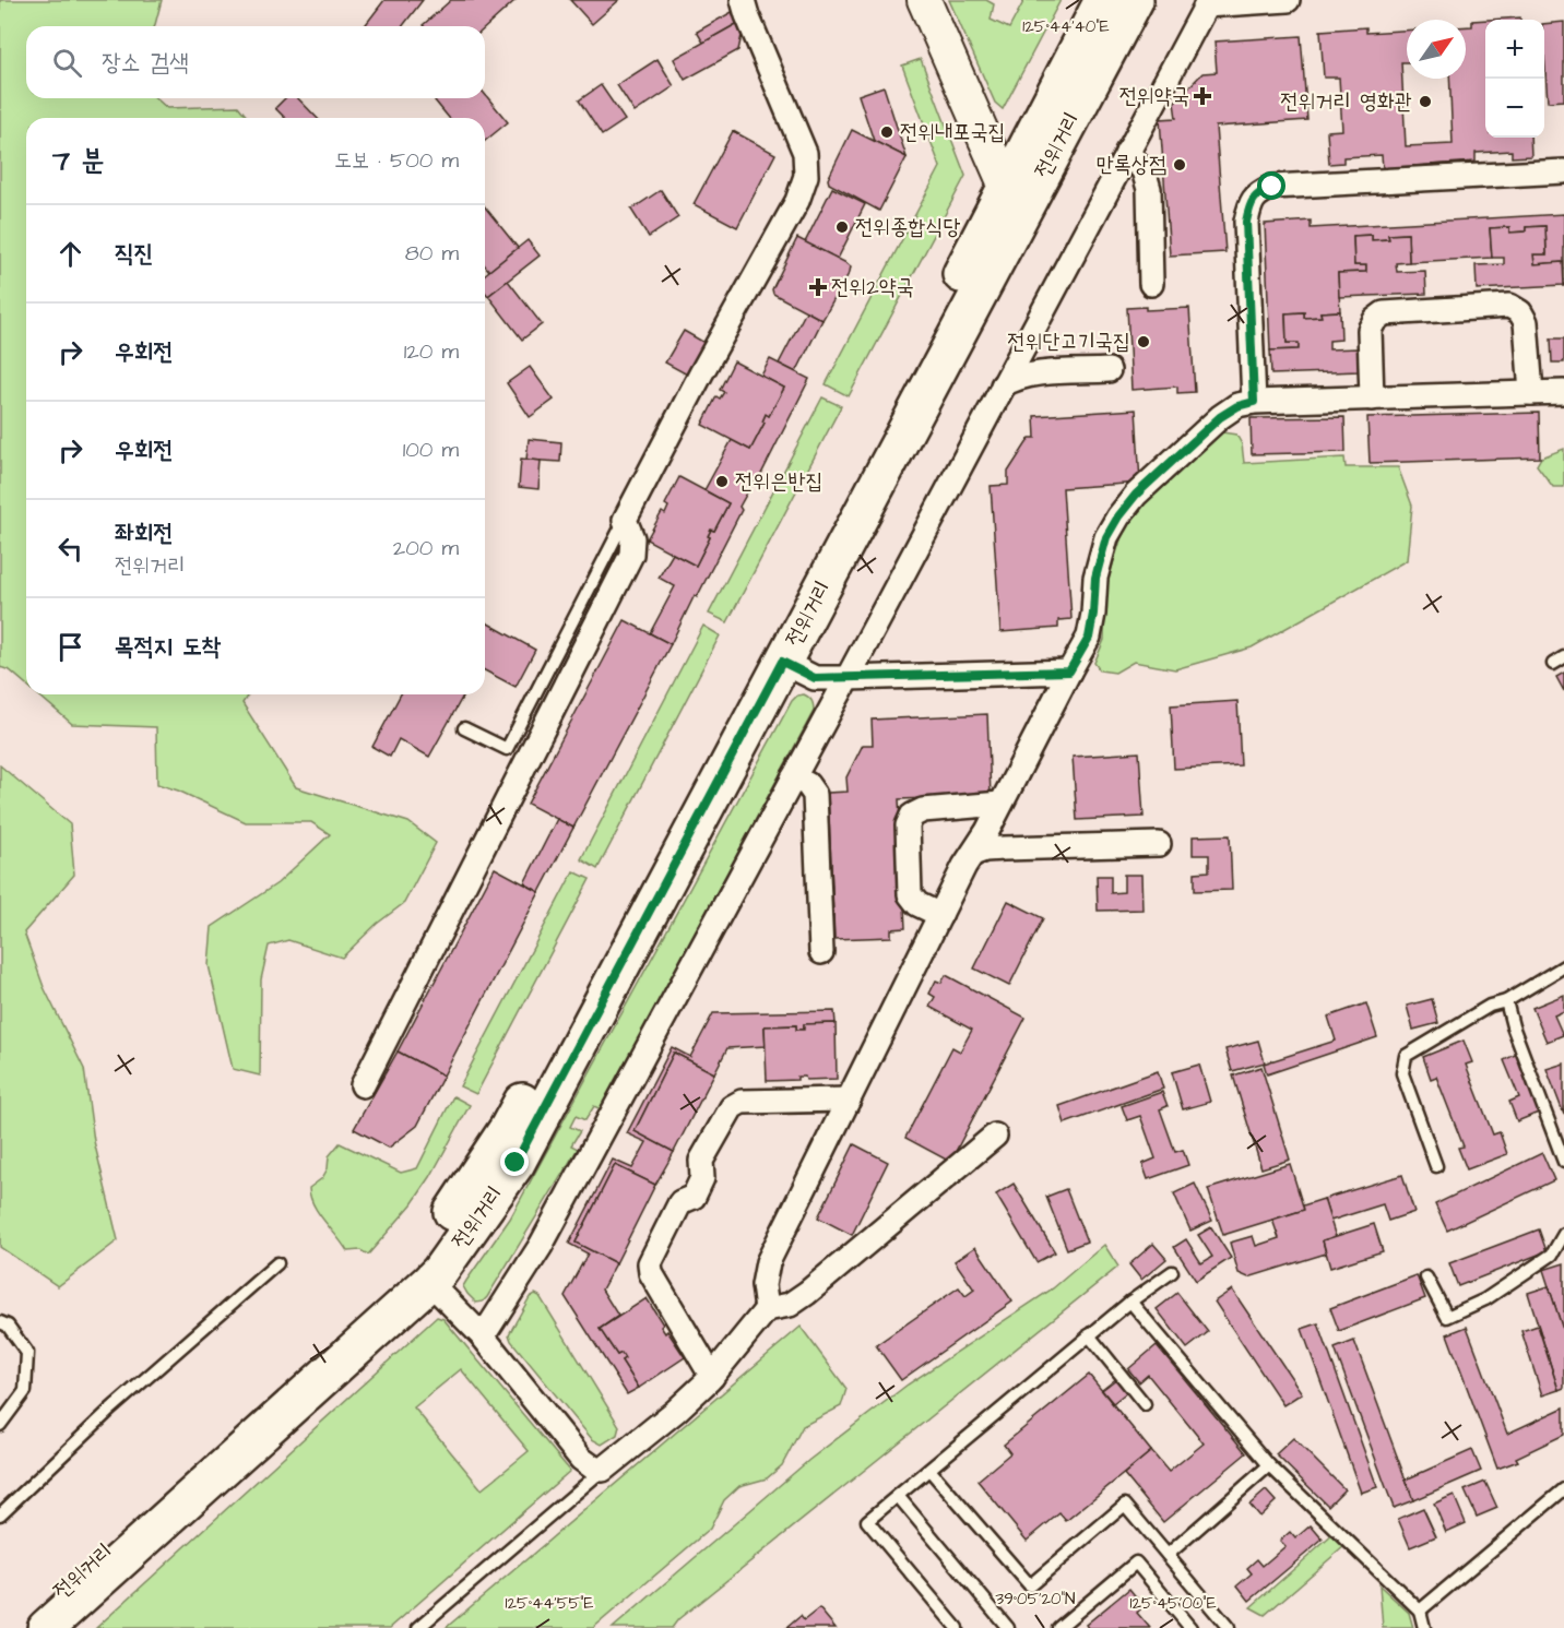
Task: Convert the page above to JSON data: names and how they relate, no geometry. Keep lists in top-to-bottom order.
{
  "streets": {
    "main road": ["전위거리"]
  },
  "places": {
    "health": ["전위약국", "전위2약국"],
    "other": [
      "전위거리 영화관",
      "전위내포국집",
      "만록상점",
      "전위종합식당",
      "전위단고기국집",
      "전위은반집"
    ]
  },
  "north": "top right",
  "page": {
    "map_buttons": ["+", "−"],
    "search": "장소 검색",
    "heading": ["7 분", "도보 · 500 m"],
    "list": [
      ["직진", "80 m"],
      ["우회전", "120 m"],
      ["우회전", "100 m"],
      ["좌회전", "전위거리", "200 m"],
      "목적지 도착"
    ]
  },
  "coordinates": [
    "125°44'40\"E",
    "39°05'20\"N",
    "125°44'55\"E",
    "125°45'00\"E"
  ]
}
